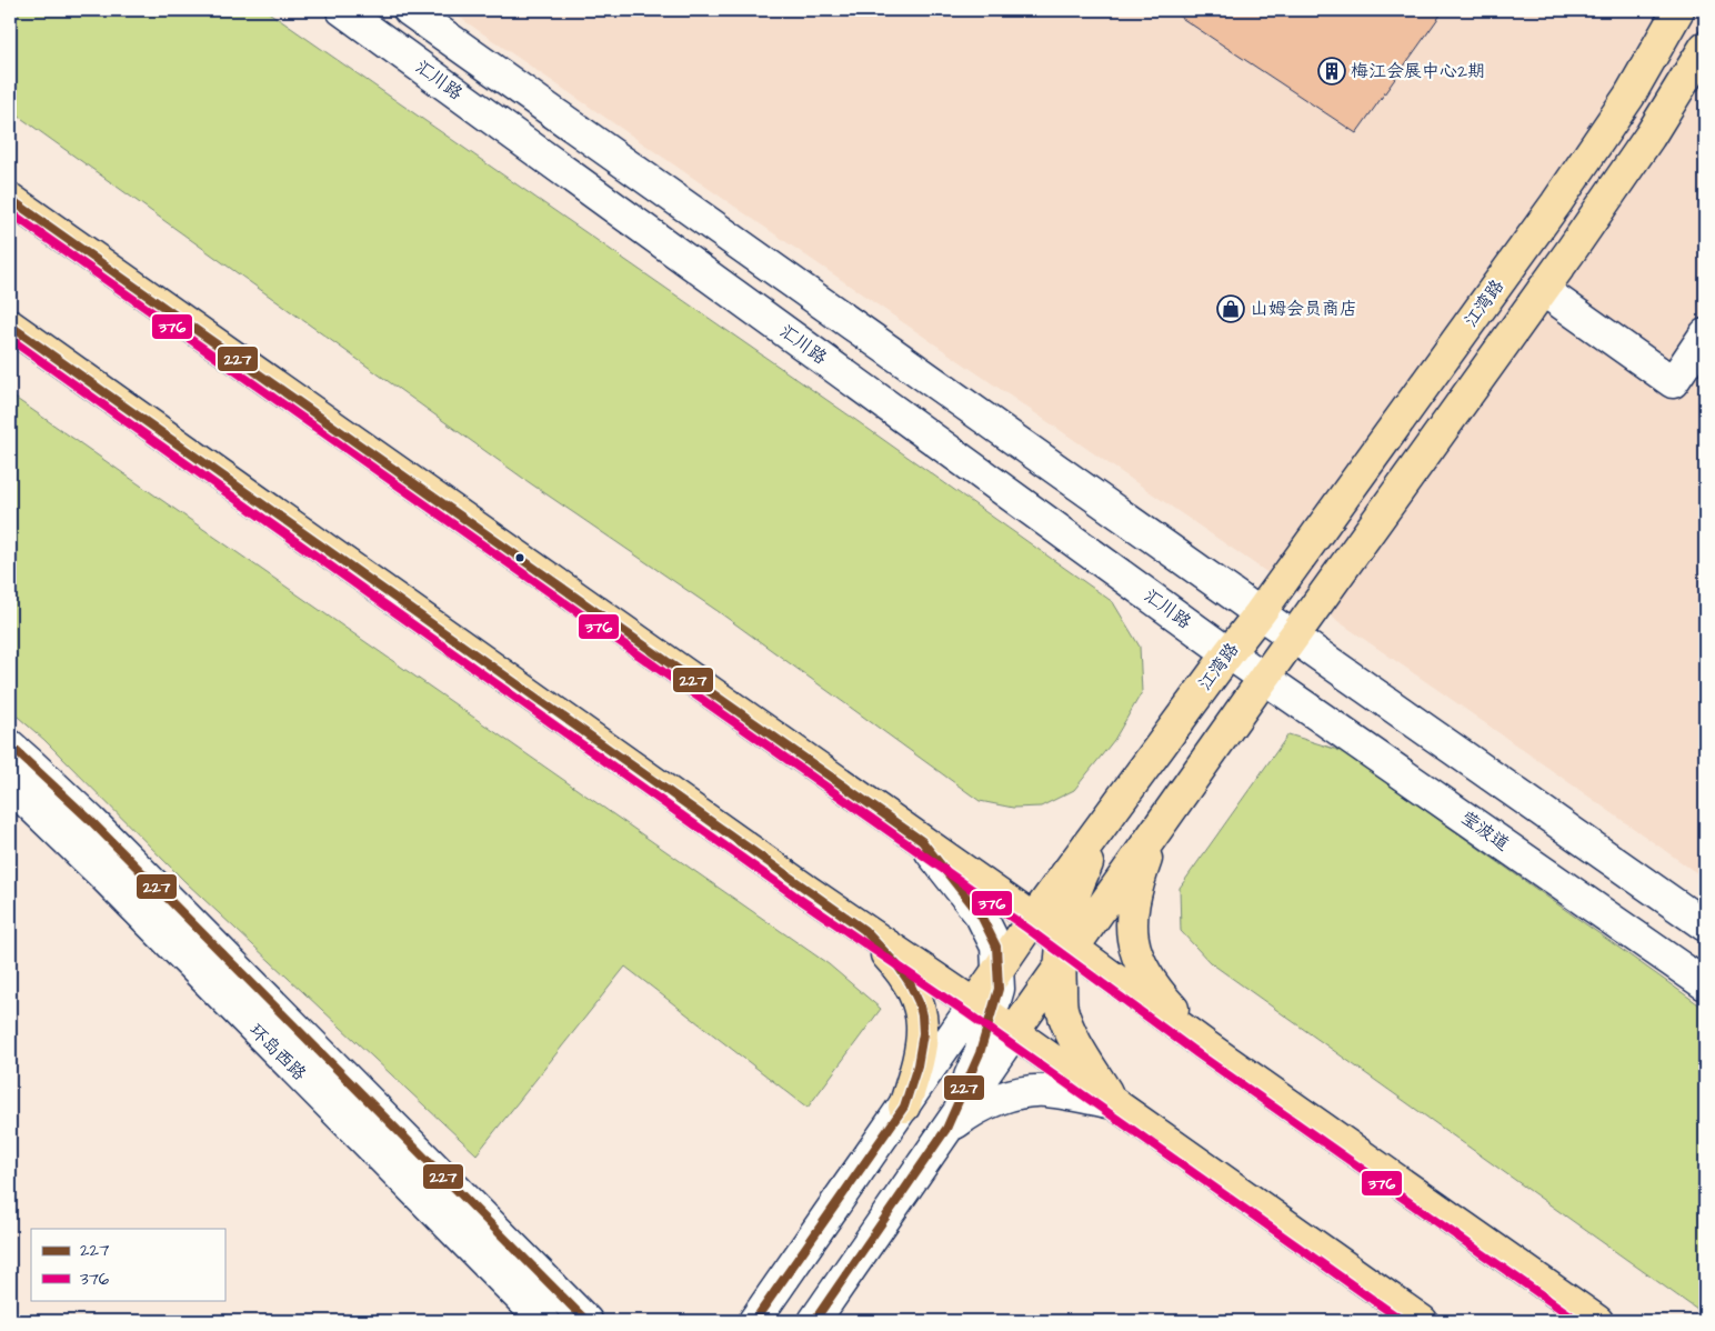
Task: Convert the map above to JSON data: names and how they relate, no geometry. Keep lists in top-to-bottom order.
{
  "streets": {
    "main road": ["江湾路"],
    "street": ["汇川路", "莹波道", "环岛西路"]
  },
  "crossings": [
    ["汇川路", "江湾路"],
    ["汇川路", "莹波道"],
    ["江湾路", "莹波道"]
  ],
  "places": {
    "building": ["梅江会展中心2期"],
    "shop": ["山姆会员商店"]
  },
  "lines": ["transit line 227", "transit line 376"],
  "legend": ["227", "376"]
}
